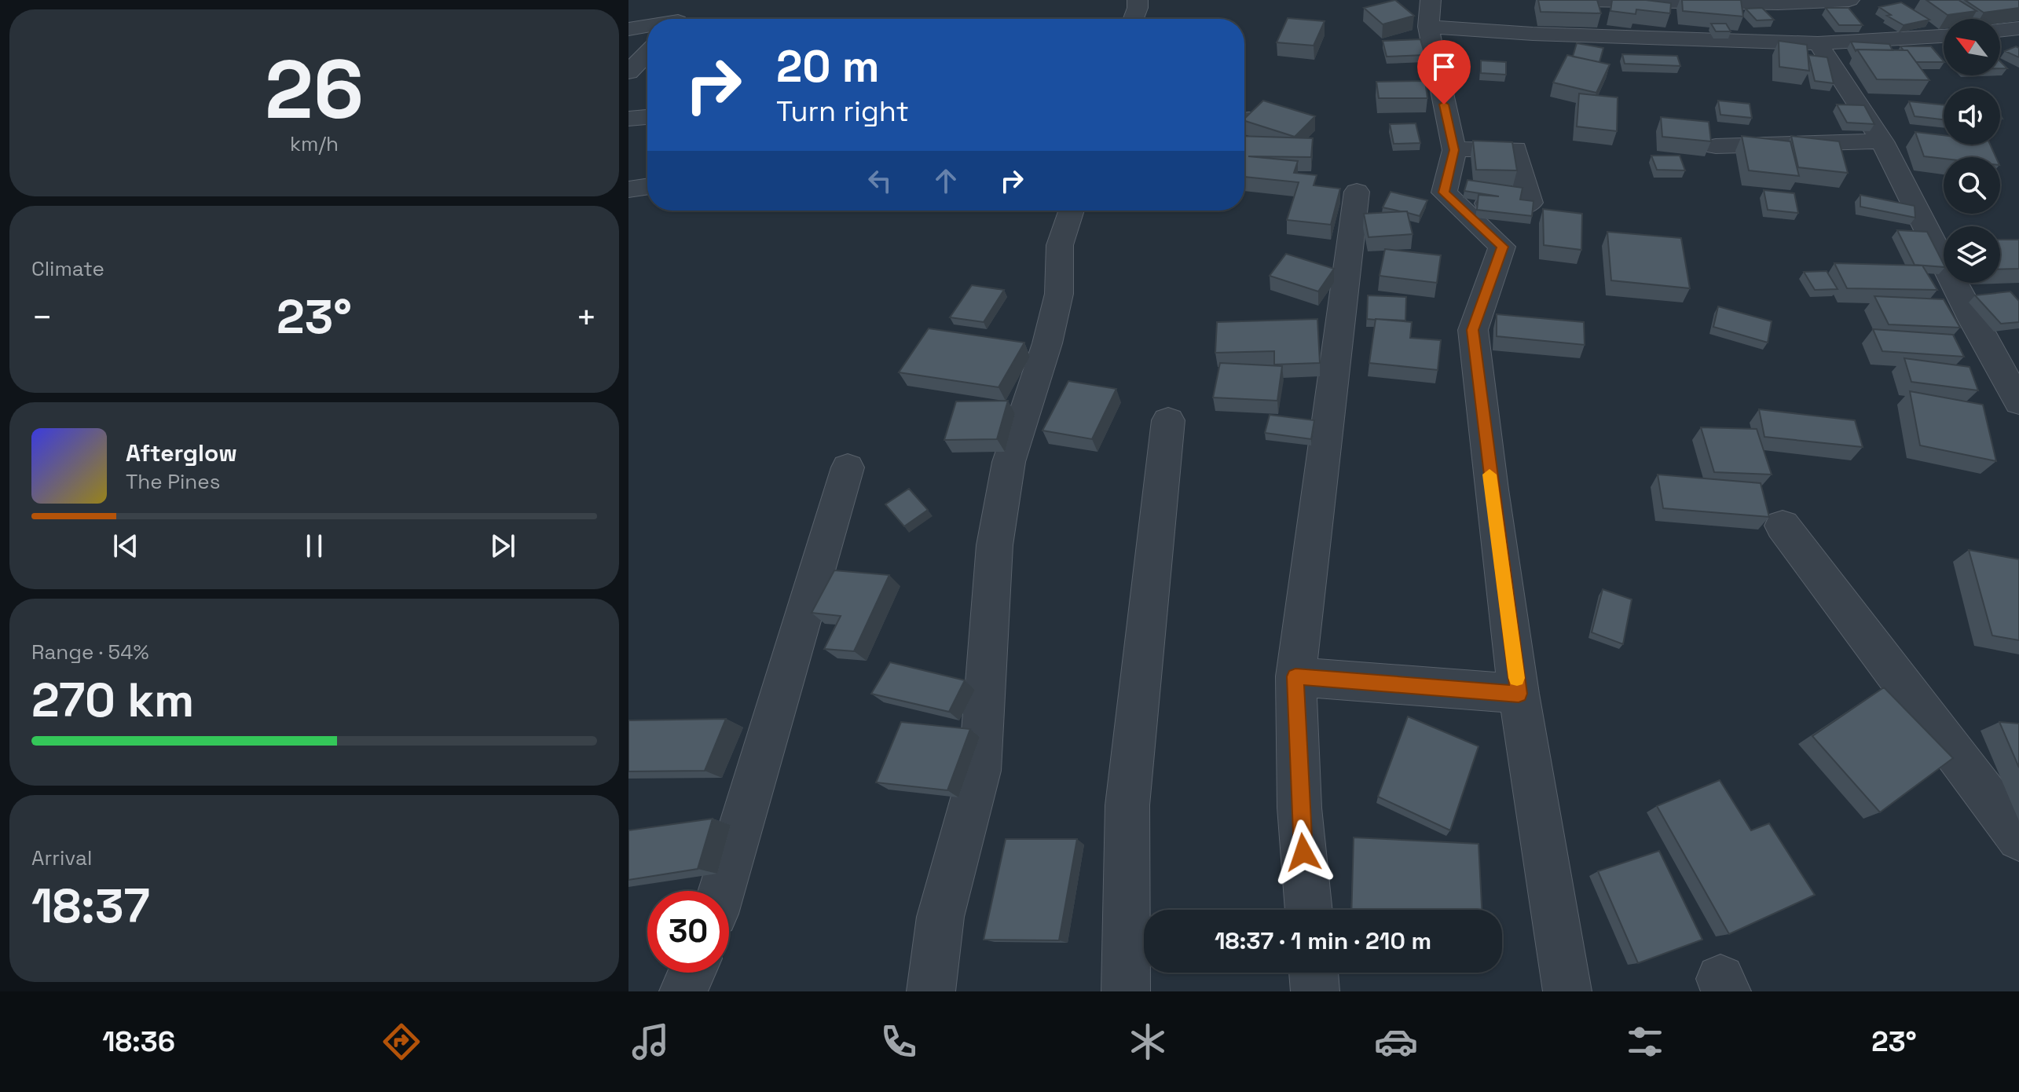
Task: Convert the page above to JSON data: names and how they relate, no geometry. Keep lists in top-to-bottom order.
{
  "north": "top left",
  "page": {
    "tile": [
      ["26", "km/h"],
      "Climate",
      ["Range · 54%", "270 km"],
      ["Arrival", "18:37"]
    ],
    "turn": ["20 m", "Turn right"],
    "heat": ["−", "23°", "+"],
    "song": ["Afterglow", "The Pines"],
    "limit": "30",
    "trip": "18:37 · 1 min · 210 m",
    "tabs": ["18:36", "23°"]
  }
}
